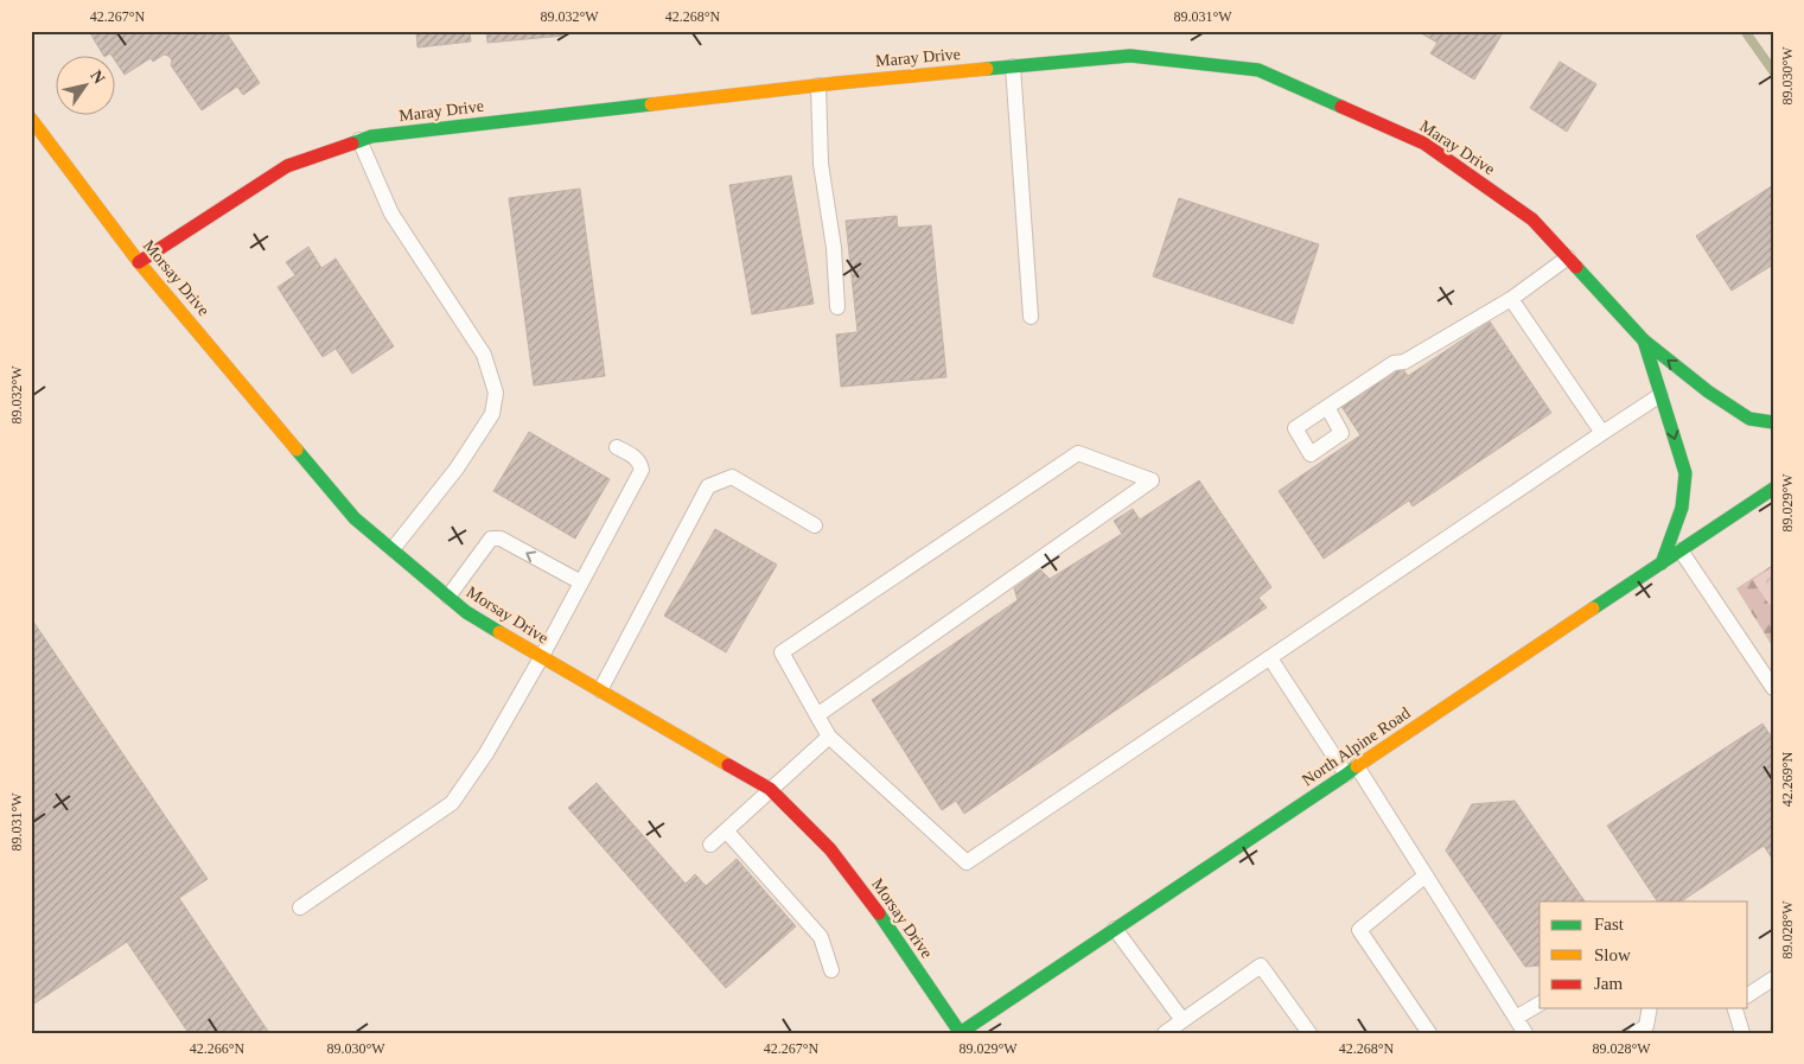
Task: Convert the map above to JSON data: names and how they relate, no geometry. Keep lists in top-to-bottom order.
{
  "streets": {
    "street": ["Maray Drive", "Morsay Drive", "North Alpine Road"]
  },
  "crossings": [
    ["Maray Drive", "Morsay Drive"],
    ["Morsay Drive", "North Alpine Road"]
  ],
  "legend": ["Fast", "Slow", "Jam"],
  "north": "top right",
  "coordinates": [
    "42.267°N",
    "89.032°W",
    "42.268°N",
    "89.031°W",
    "89.030°W",
    "89.029°W",
    "42.269°N",
    "89.028°W",
    "42.266°N"
  ]
}
